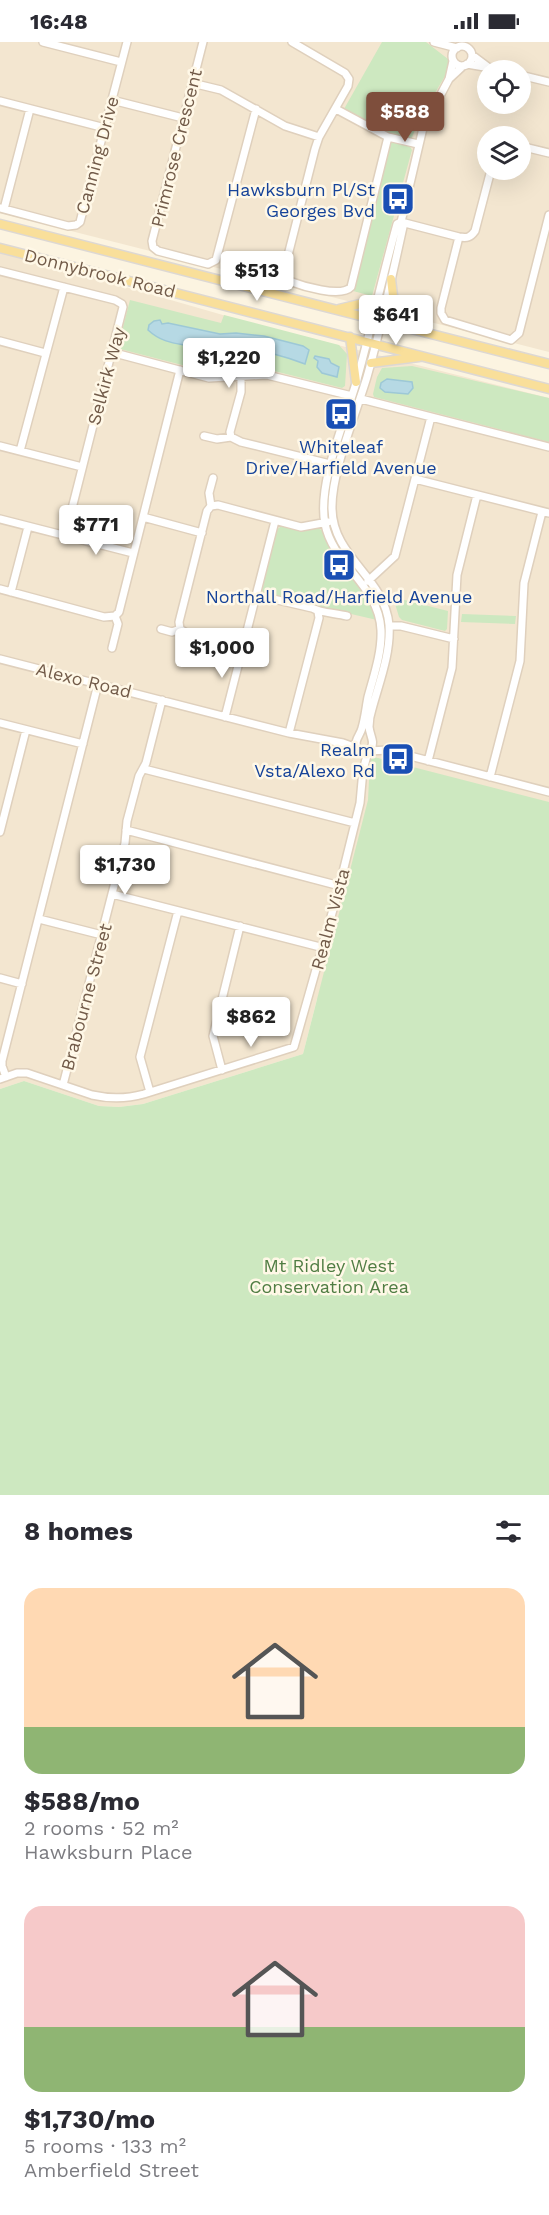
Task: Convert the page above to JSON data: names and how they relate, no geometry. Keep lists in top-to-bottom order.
{
  "streets": {
    "main road": ["Donnybrook Road"],
    "street": [
      "Primrose Crescent",
      "Canning Drive",
      "Selkirk Way",
      "Alexo Road",
      "Realm Vista",
      "Brabourne Street"
    ]
  },
  "crossings": [
    ["Alexo Road", "Realm Vista"],
    ["Alexo Road", "Brabourne Street"],
    ["Realm Vista", "Brabourne Street"]
  ],
  "parks": ["Mt Ridley West Conservation Area"],
  "places": {
    "bus stop": [
      "Hawksburn Pl/St Georges Bvd",
      "Whiteleaf Drive/Harfield Avenue",
      "Northall Road/Harfield Avenue",
      "Realm Vsta/Alexo Rd"
    ]
  },
  "page": {
    "status": "16:48",
    "price": [
      "$588",
      "$513",
      "$641",
      "$1,220",
      "$771",
      "$1,000",
      "$1,730",
      "$862"
    ],
    "heading": "8 homes",
    "list": [
      {
        "name": "$588/mo",
        "note": "2 rooms · 52 m² · Hawksburn Place"
      },
      {
        "name": "$1,730/mo",
        "note": "5 rooms · 133 m² · Amberfield Street"
      }
    ]
  }
}
